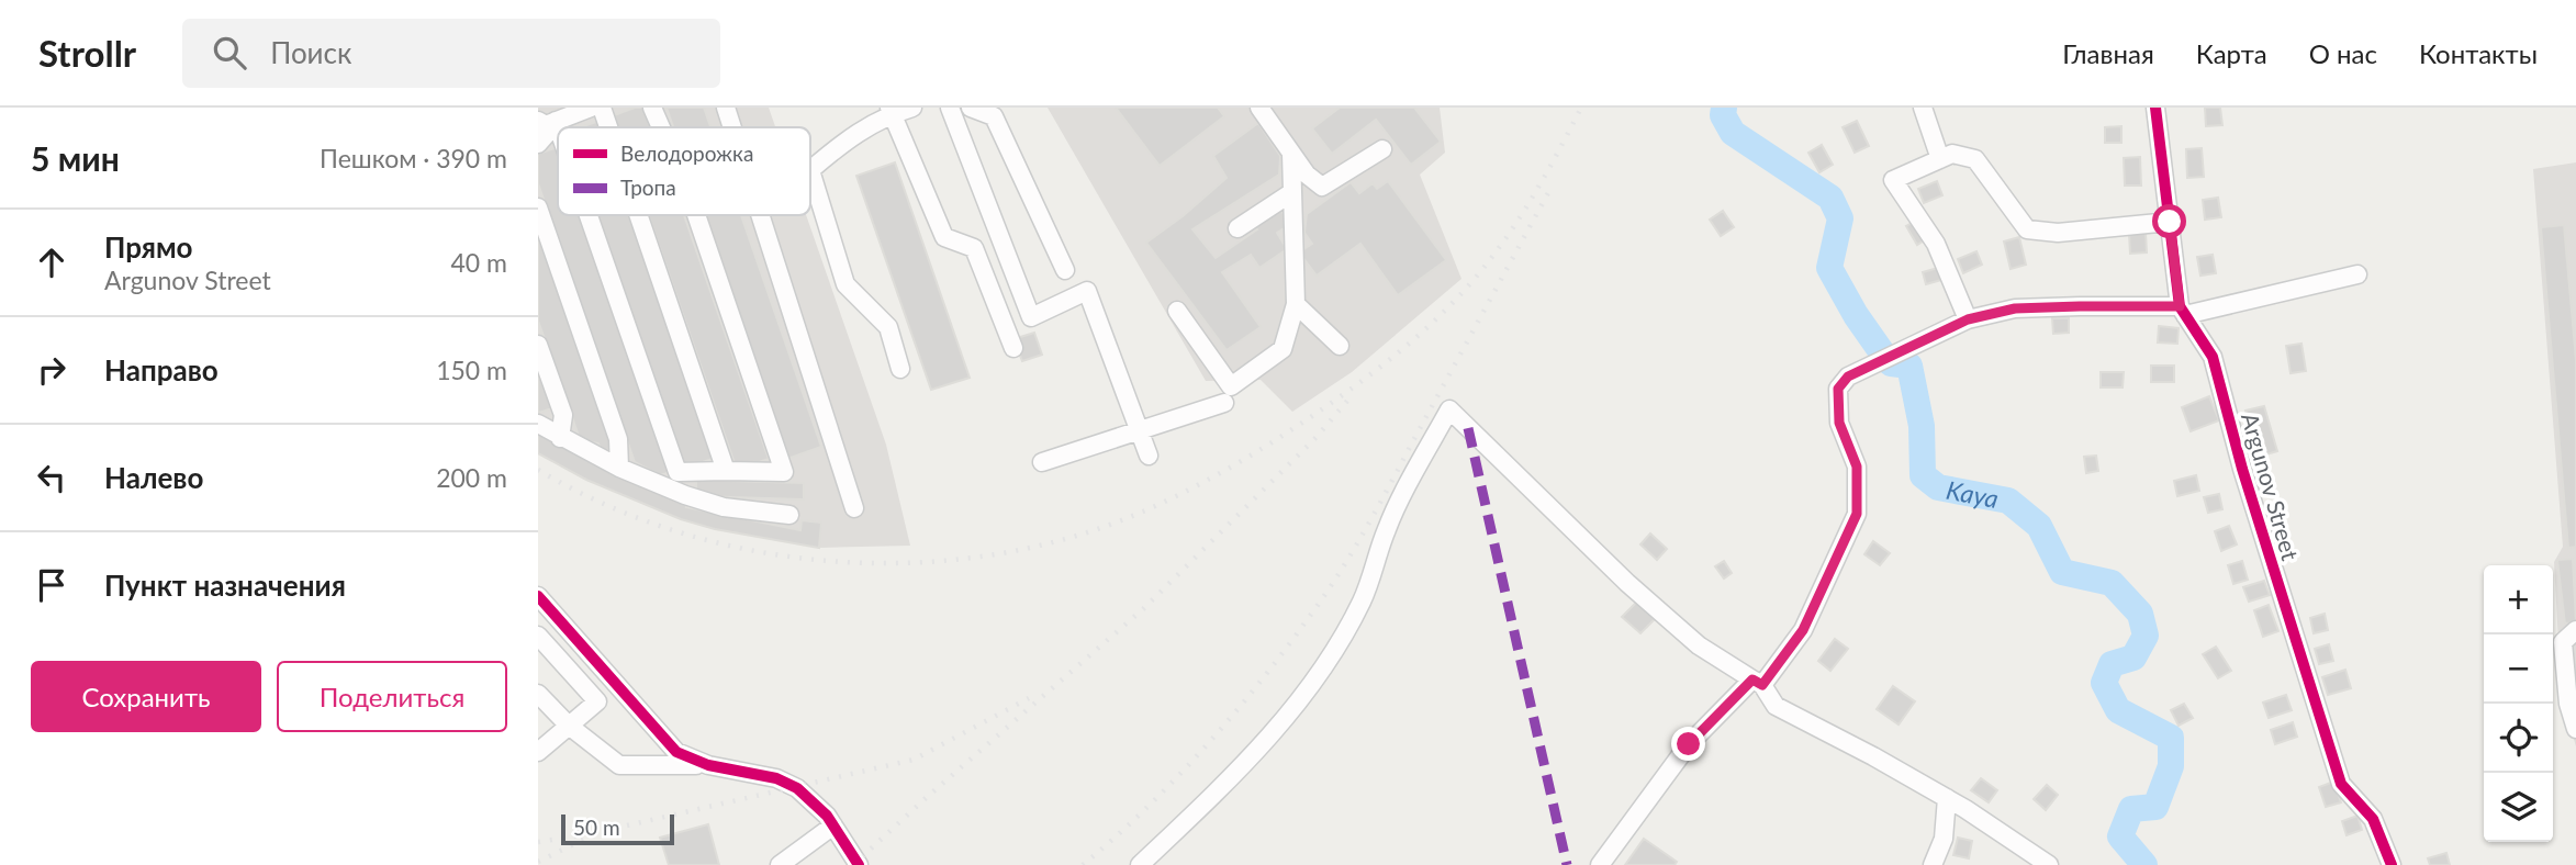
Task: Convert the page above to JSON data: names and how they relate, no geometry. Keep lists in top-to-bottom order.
{
  "streets": {
    "street": ["Argunov Street"]
  },
  "water": ["Kaya"],
  "legend": ["Велодорожка", "Тропа"],
  "scale_bar": "50 m",
  "page": {
    "header": "Strollr",
    "search": "Поиск",
    "nav": [
      "Главная",
      "Карта",
      "О нас",
      "Контакты"
    ],
    "heading": ["5 мин", "Пешком · 390 m"],
    "list": [
      ["Прямо", "Argunov Street", "40 m"],
      ["Направо", "150 m"],
      ["Налево", "200 m"],
      "Пункт назначения"
    ],
    "map_buttons": ["+", "−"],
    "buttons": ["Сохранить", "Поделиться"],
    "scale": "50 m"
  }
}
